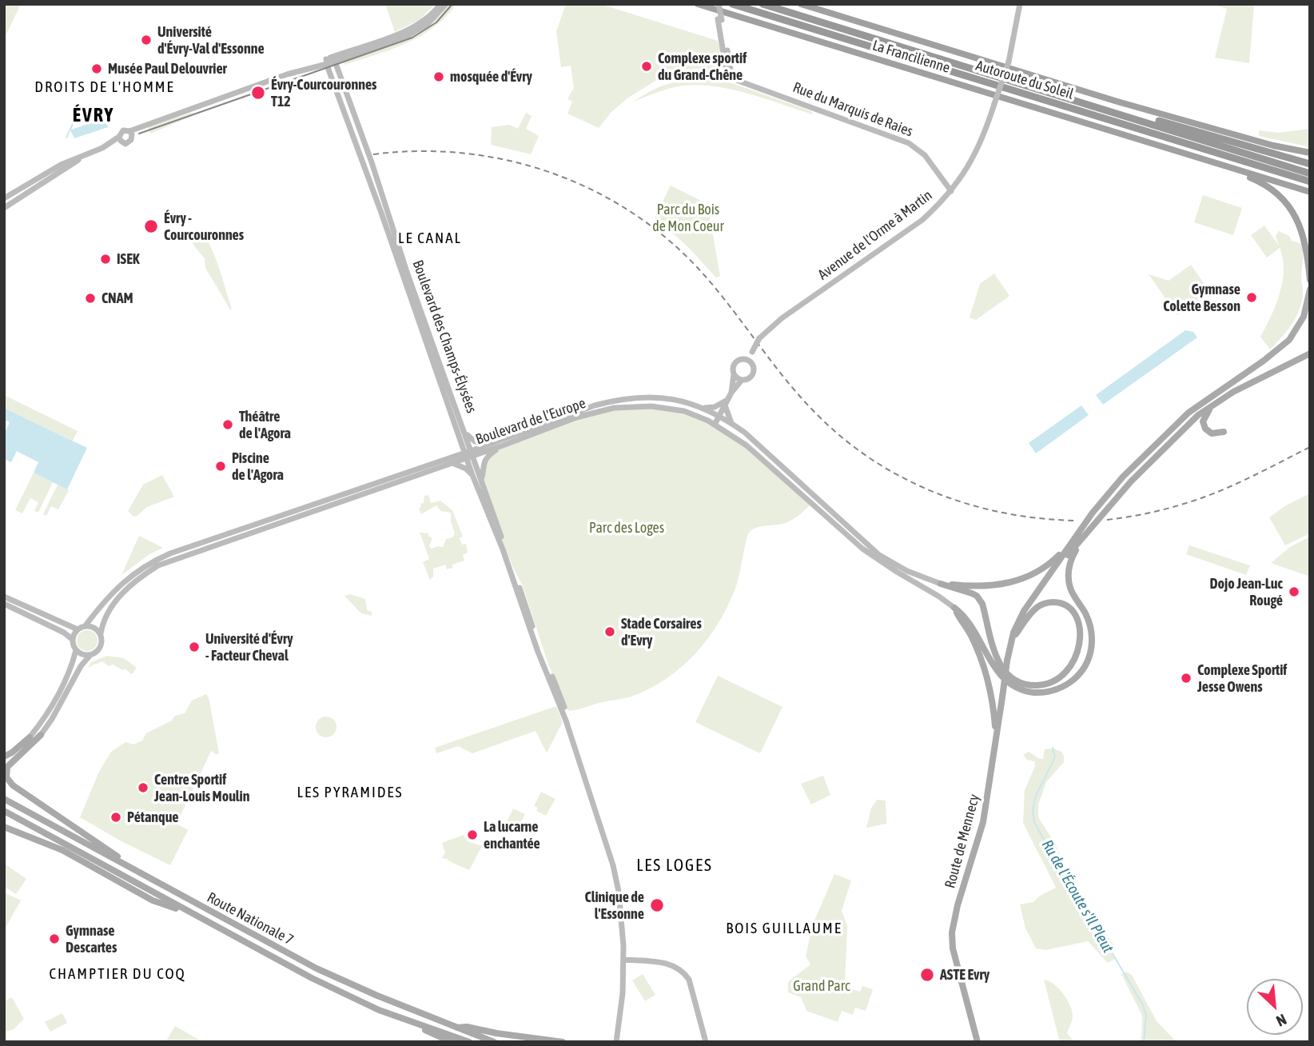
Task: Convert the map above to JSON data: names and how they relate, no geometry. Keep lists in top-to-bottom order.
{
  "streets": {
    "highway": ["La Francilienne", "Autoroute du Soleil"],
    "main road": [
      "Rue du Marquis de Raies",
      "Avenue de l'Orme à Martin",
      "Boulevard des Champs-Élysées",
      "Boulevard de l'Europe",
      "Route de Mennecy",
      "Route Nationale 7"
    ]
  },
  "crossings": [
    ["Rue du Marquis de Raies", "Avenue de l'Orme à Martin"],
    ["Boulevard des Champs-Élysées", "Boulevard de l'Europe"]
  ],
  "districts": [
    "DROITS DE L'HOMME",
    "ÉVRY",
    "LE CANAL",
    "LES PYRAMIDES",
    "LES LOGES",
    "BOIS GUILLAUME",
    "CHAMPTIER DU COQ"
  ],
  "water": ["Ru de l'Écoute s'Il Pleut"],
  "parks": ["Parc du Bois de Mon Coeur", "Parc des Loges", "Grand Parc"],
  "places": [
    "Université d'Évry-Val d'Essonne",
    "Complexe sportif du Grand-Chêne",
    "Musée Paul Delouvrier",
    "mosquée d'Évry",
    "Évry-Courcouronnes T12",
    "Évry - Courcouronnes",
    "ISEK",
    "Gymnase Colette Besson",
    "CNAM",
    "Théâtre de l'Agora",
    "Piscine de l'Agora",
    "Dojo Jean-Luc Rougé",
    "Stade Corsaires d'Evry",
    "Université d'Évry - Facteur Cheval",
    "Complexe Sportif Jesse Owens",
    "Centre Sportif Jean-Louis Moulin",
    "Pétanque",
    "La lucarne enchantée",
    "Clinique de l'Essonne",
    "Gymnase Descartes",
    "ASTE Evry"
  ],
  "north": "bottom right"
}
